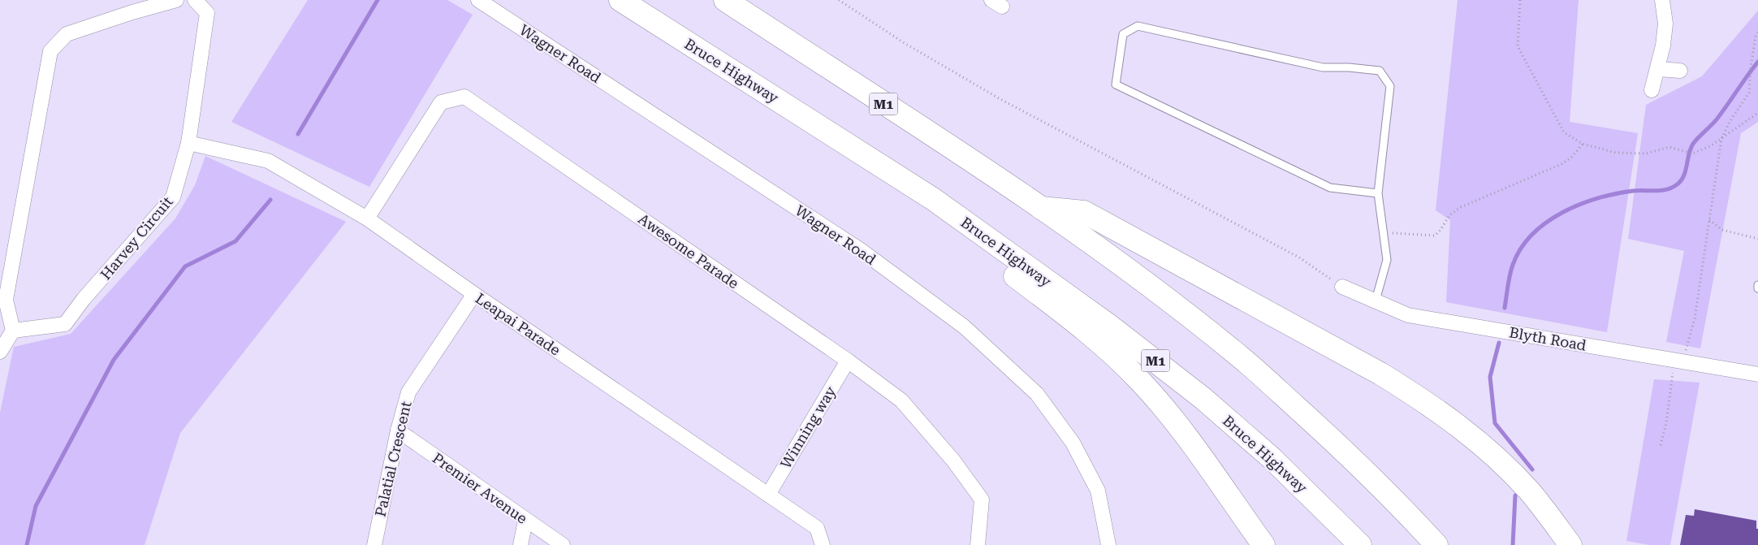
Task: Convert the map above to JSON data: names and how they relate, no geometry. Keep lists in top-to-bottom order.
{
  "streets": {
    "highway": ["Bruce Highway", "M1"],
    "street": [
      "Wagner Road",
      "Harvey Circuit",
      "Awesome Parade",
      "Leapai Parade",
      "Blyth Road",
      "Winning way",
      "Palatial Crescent",
      "Premier Avenue"
    ]
  },
  "crossings": [
    ["Harvey Circuit", "Leapai Parade"],
    ["Awesome Parade", "Leapai Parade"],
    ["Awesome Parade", "Winning way"],
    ["Leapai Parade", "Winning way"],
    ["Leapai Parade", "Palatial Crescent"],
    ["Palatial Crescent", "Premier Avenue"]
  ]
}
